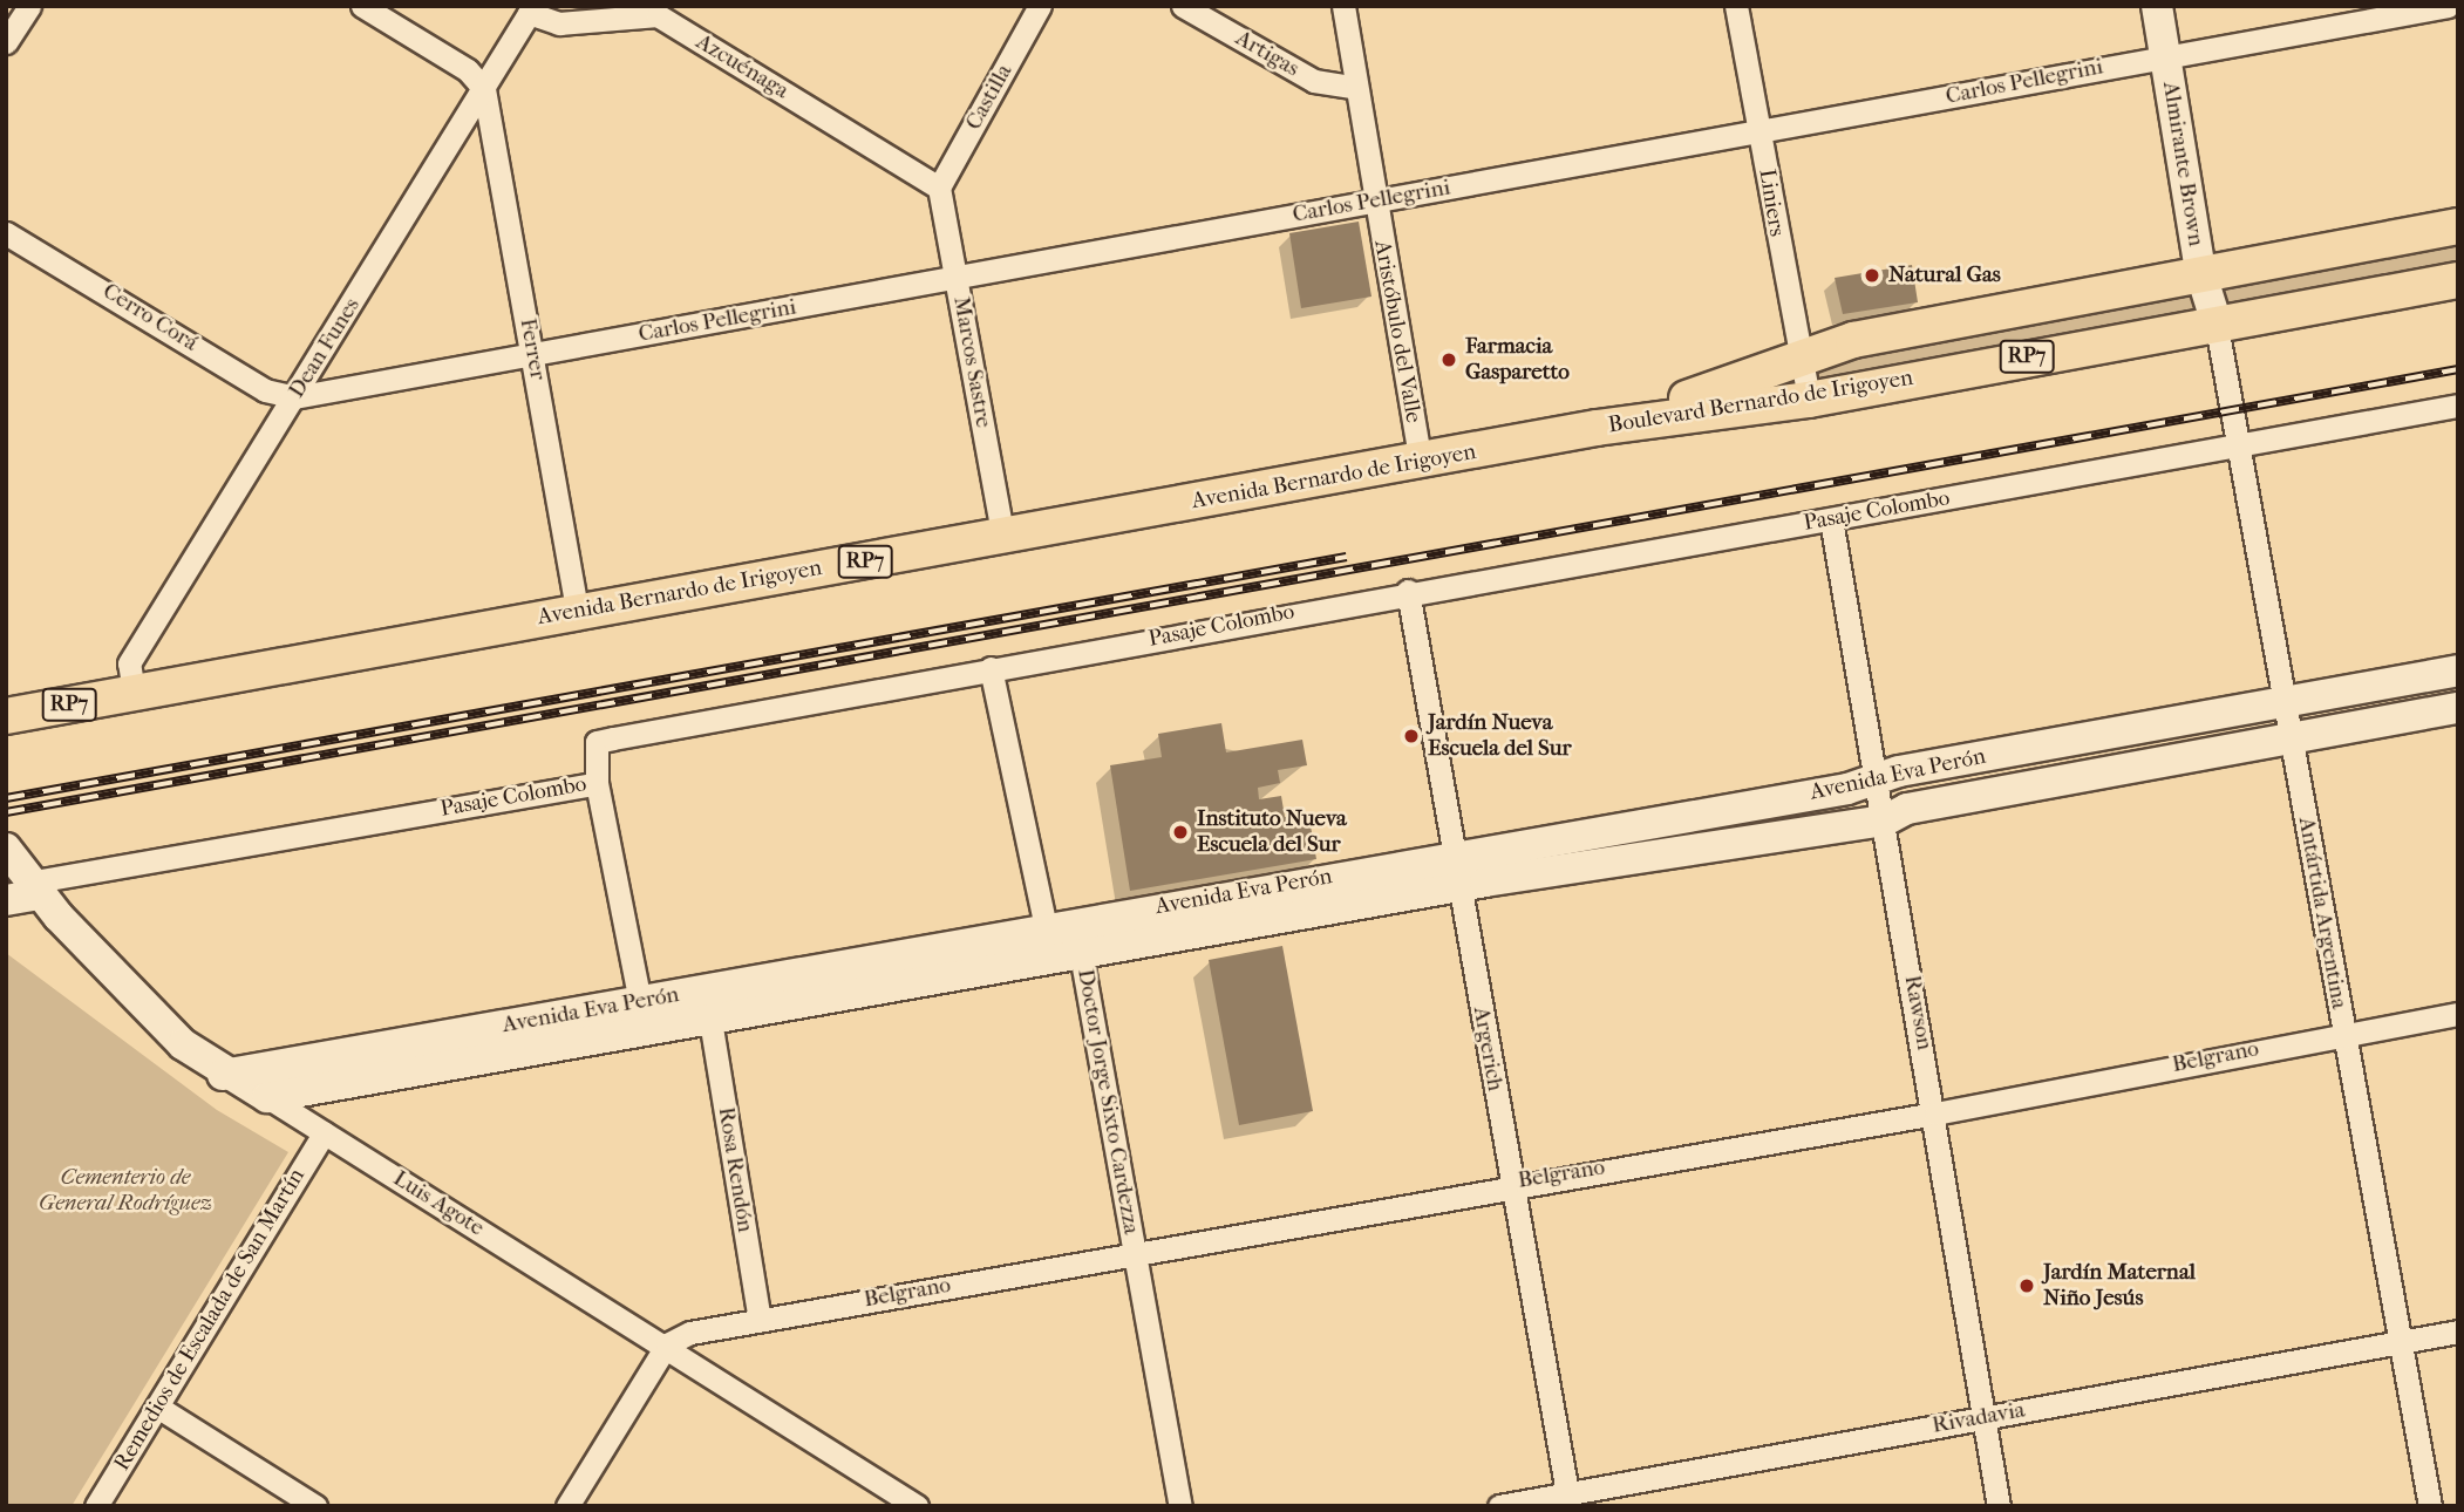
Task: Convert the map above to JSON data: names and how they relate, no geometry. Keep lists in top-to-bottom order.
{
  "streets": {
    "main road": ["RP7", "Boulevard Bernardo de Irigoyen", "Avenida Bernardo de Irigoyen"],
    "street": [
      "Artigas",
      "Azcuénaga",
      "Carlos Pellegrini",
      "Castilla",
      "Almirante Brown",
      "Liniers",
      "Cerro Corá",
      "Aristóbulo del Valle",
      "Dean Funes",
      "Ferrer",
      "Marcos Sastre",
      "Pasaje Colombo",
      "Avenida Eva Perón",
      "Antártida Argentina",
      "Rawson",
      "Argerich",
      "Belgrano",
      "Doctor Jorge Sixto Cardezza",
      "Rosa Rendón",
      "Luis Agote",
      "Remedios de Escalada de San Martín",
      "Rivadavia"
    ]
  },
  "crossings": [
    ["Artigas", "Aristóbulo del Valle"],
    ["Azcuénaga", "Castilla"],
    ["Azcuénaga", "Dean Funes"],
    ["Azcuénaga", "Marcos Sastre"],
    ["Carlos Pellegrini", "Almirante Brown"],
    ["Carlos Pellegrini", "Liniers"],
    ["Carlos Pellegrini", "Cerro Corá"],
    ["Carlos Pellegrini", "Aristóbulo del Valle"],
    ["Carlos Pellegrini", "Dean Funes"],
    ["Carlos Pellegrini", "Ferrer"],
    ["Carlos Pellegrini", "Marcos Sastre"],
    ["Castilla", "Marcos Sastre"],
    ["Almirante Brown", "Boulevard Bernardo de Irigoyen"],
    ["Almirante Brown", "Antártida Argentina"],
    ["Liniers", "Boulevard Bernardo de Irigoyen"],
    ["Cerro Corá", "Dean Funes"],
    ["Aristóbulo del Valle", "Avenida Bernardo de Irigoyen"],
    ["Dean Funes", "Ferrer"],
    ["Dean Funes", "Avenida Bernardo de Irigoyen"],
    ["Ferrer", "Avenida Bernardo de Irigoyen"],
    ["Marcos Sastre", "Avenida Bernardo de Irigoyen"],
    ["Boulevard Bernardo de Irigoyen", "Avenida Bernardo de Irigoyen"],
    ["Boulevard Bernardo de Irigoyen", "Antártida Argentina"],
    ["Pasaje Colombo", "Antártida Argentina"],
    ["Pasaje Colombo", "Rawson"],
    ["Pasaje Colombo", "Argerich"],
    ["Pasaje Colombo", "Luis Agote"],
    ["Avenida Eva Perón", "Antártida Argentina"],
    ["Avenida Eva Perón", "Rawson"],
    ["Avenida Eva Perón", "Argerich"],
    ["Avenida Eva Perón", "Doctor Jorge Sixto Cardezza"],
    ["Avenida Eva Perón", "Rosa Rendón"],
    ["Avenida Eva Perón", "Luis Agote"],
    ["Antártida Argentina", "Belgrano"],
    ["Antártida Argentina", "Rivadavia"],
    ["Rawson", "Belgrano"],
    ["Rawson", "Rivadavia"],
    ["Argerich", "Belgrano"],
    ["Argerich", "Rivadavia"],
    ["Belgrano", "Doctor Jorge Sixto Cardezza"],
    ["Belgrano", "Rosa Rendón"],
    ["Belgrano", "Luis Agote"],
    ["Luis Agote", "Remedios de Escalada de San Martín"]
  ],
  "parks": ["Cementerio de General Rodríguez"],
  "places": [
    "Natural Gas",
    "Farmacia Gasparetto",
    "Jardín Nueva Escuela del Sur",
    "Instituto Nueva Escuela del Sur",
    "Jardín Maternal Niño Jesús"
  ]
}
